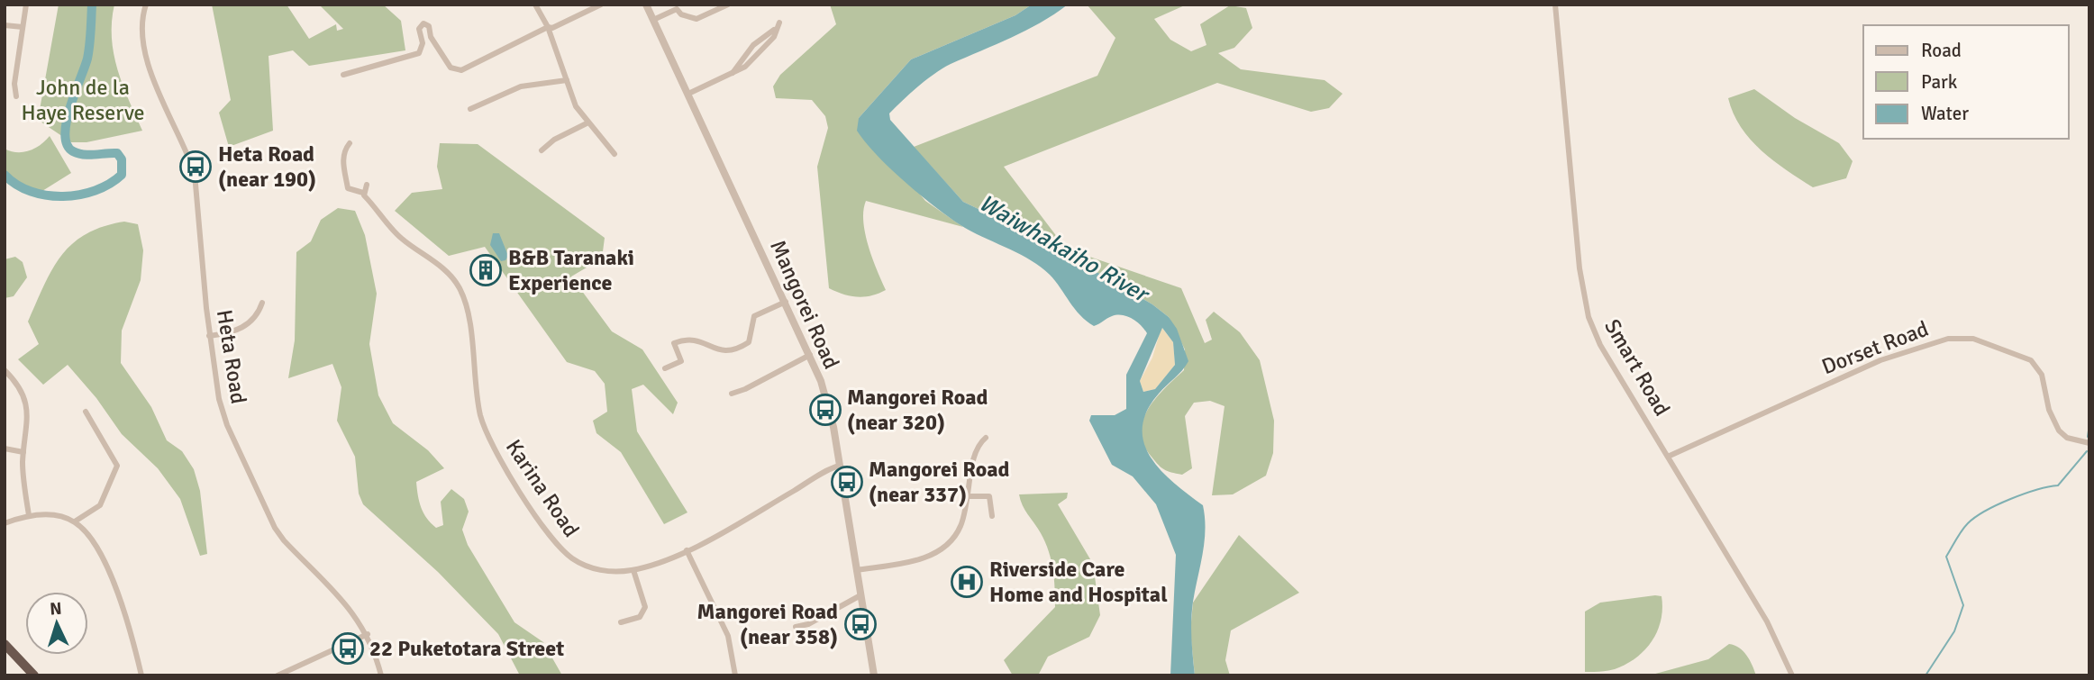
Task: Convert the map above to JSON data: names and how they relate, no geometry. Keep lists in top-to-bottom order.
{
  "streets": {
    "street": [
      "Mangorei Road",
      "Dorset Road",
      "Heta Road",
      "Smart Road",
      "Karina Road"
    ]
  },
  "crossings": [
    ["Mangorei Road", "Karina Road"],
    ["Dorset Road", "Smart Road"]
  ],
  "water": ["Waiwhakaiho River"],
  "parks": ["John de la Haye Reserve"],
  "places": {
    "bus stop": [
      "Heta Road (near 190)",
      "Mangorei Road (near 320)",
      "Mangorei Road (near 337)",
      "Mangorei Road (near 358)",
      "22 Puketotara Street"
    ],
    "building": ["B&B Taranaki Experience"],
    "hospital": ["Riverside Care Home and Hospital"]
  },
  "legend": ["Road", "Park", "Water"],
  "north": "top"
}
